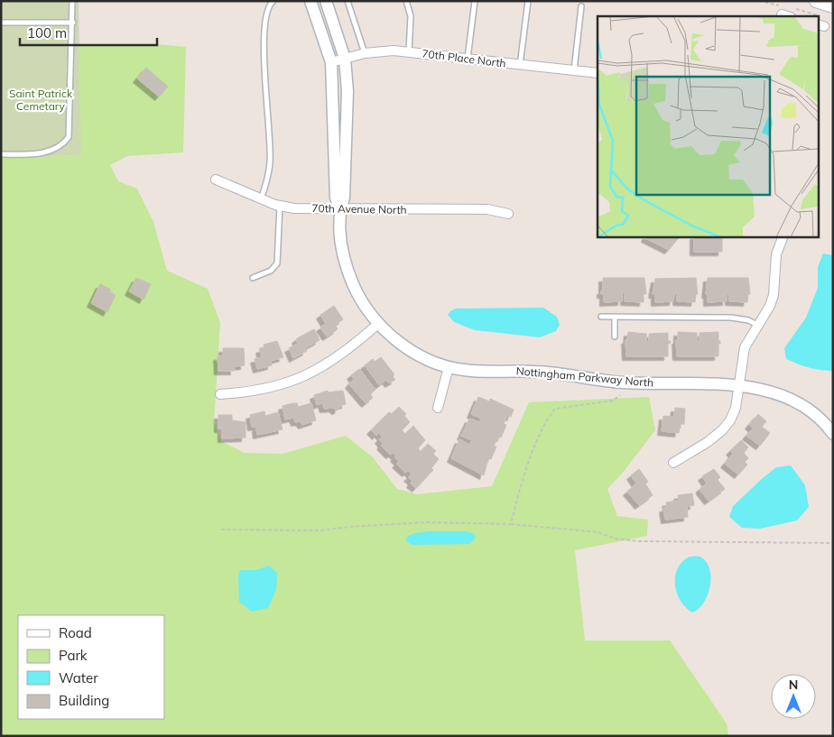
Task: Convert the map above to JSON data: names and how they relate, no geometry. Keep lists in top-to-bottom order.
{
  "streets": {
    "street": ["70th Place North", "70th Avenue North", "Nottingham Parkway North"]
  },
  "crossings": [
    ["70th Place North", "Nottingham Parkway North"],
    ["70th Avenue North", "Nottingham Parkway North"]
  ],
  "parks": ["Saint Patrick Cemetary"],
  "legend": [
    "Road",
    "Park",
    "Water",
    "Building"
  ],
  "scale_bar": "100 m",
  "north": "top"
}
